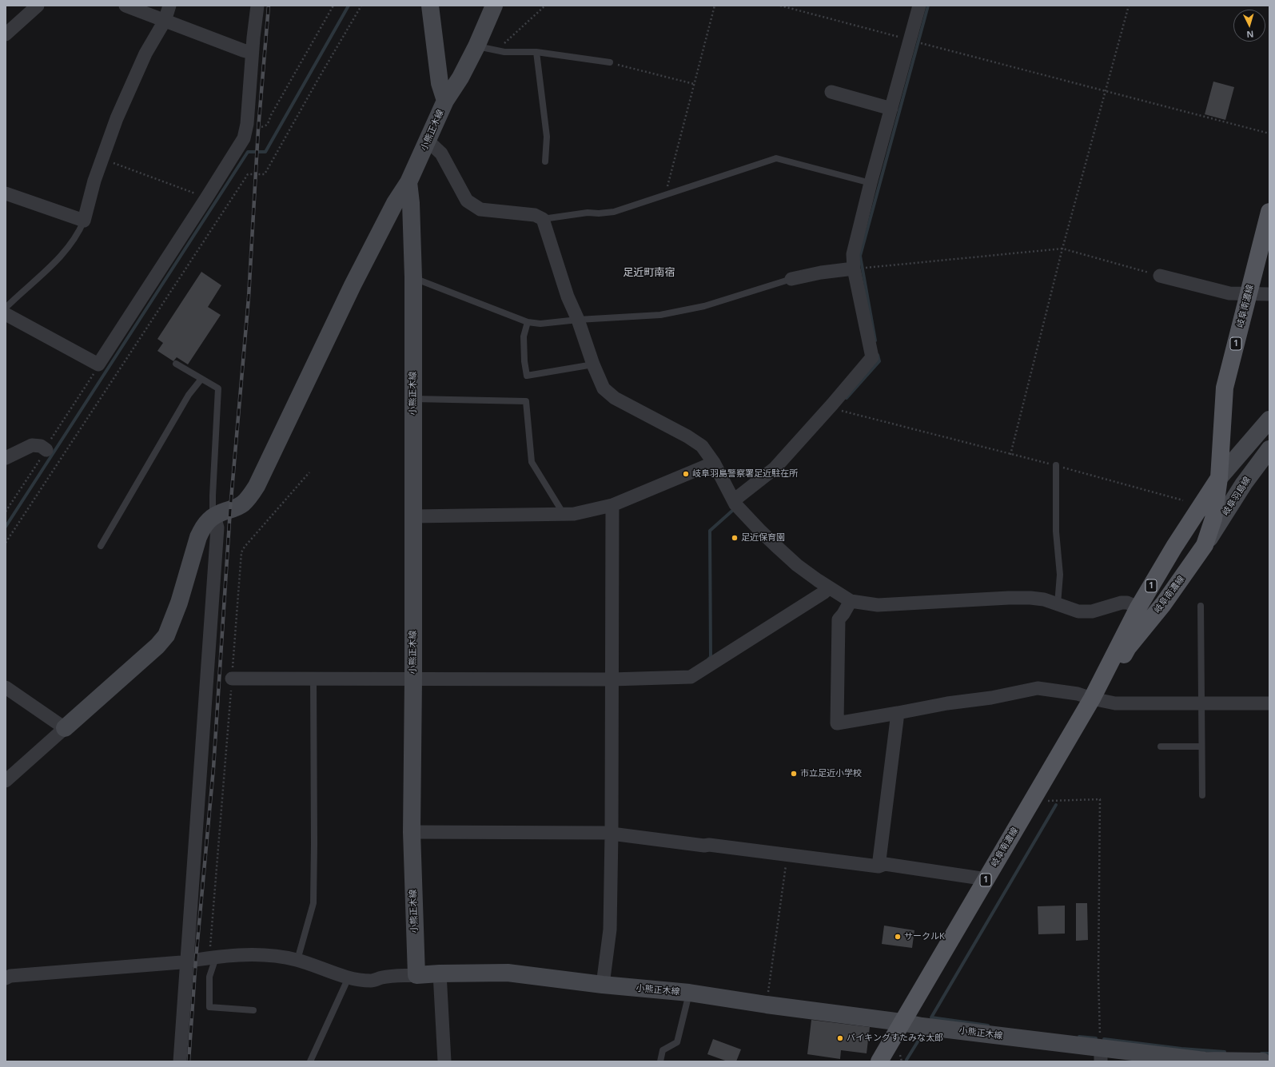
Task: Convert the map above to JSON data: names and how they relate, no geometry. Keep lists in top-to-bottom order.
{
  "streets": {
    "main road": [
      "小熊正木線",
      "岐阜南濃線",
      "1",
      "岐阜羽島線"
    ]
  },
  "crossings": [
    ["小熊正木線", "岐阜南濃線"],
    ["岐阜南濃線", "岐阜羽島線"]
  ],
  "districts": ["足近町南宿"],
  "places": [
    "岐阜羽島警察署足近駐在所",
    "足近保育園",
    "市立足近小学校",
    "サークルK",
    "バイキングすたみな太郎"
  ],
  "north": "bottom"
}
